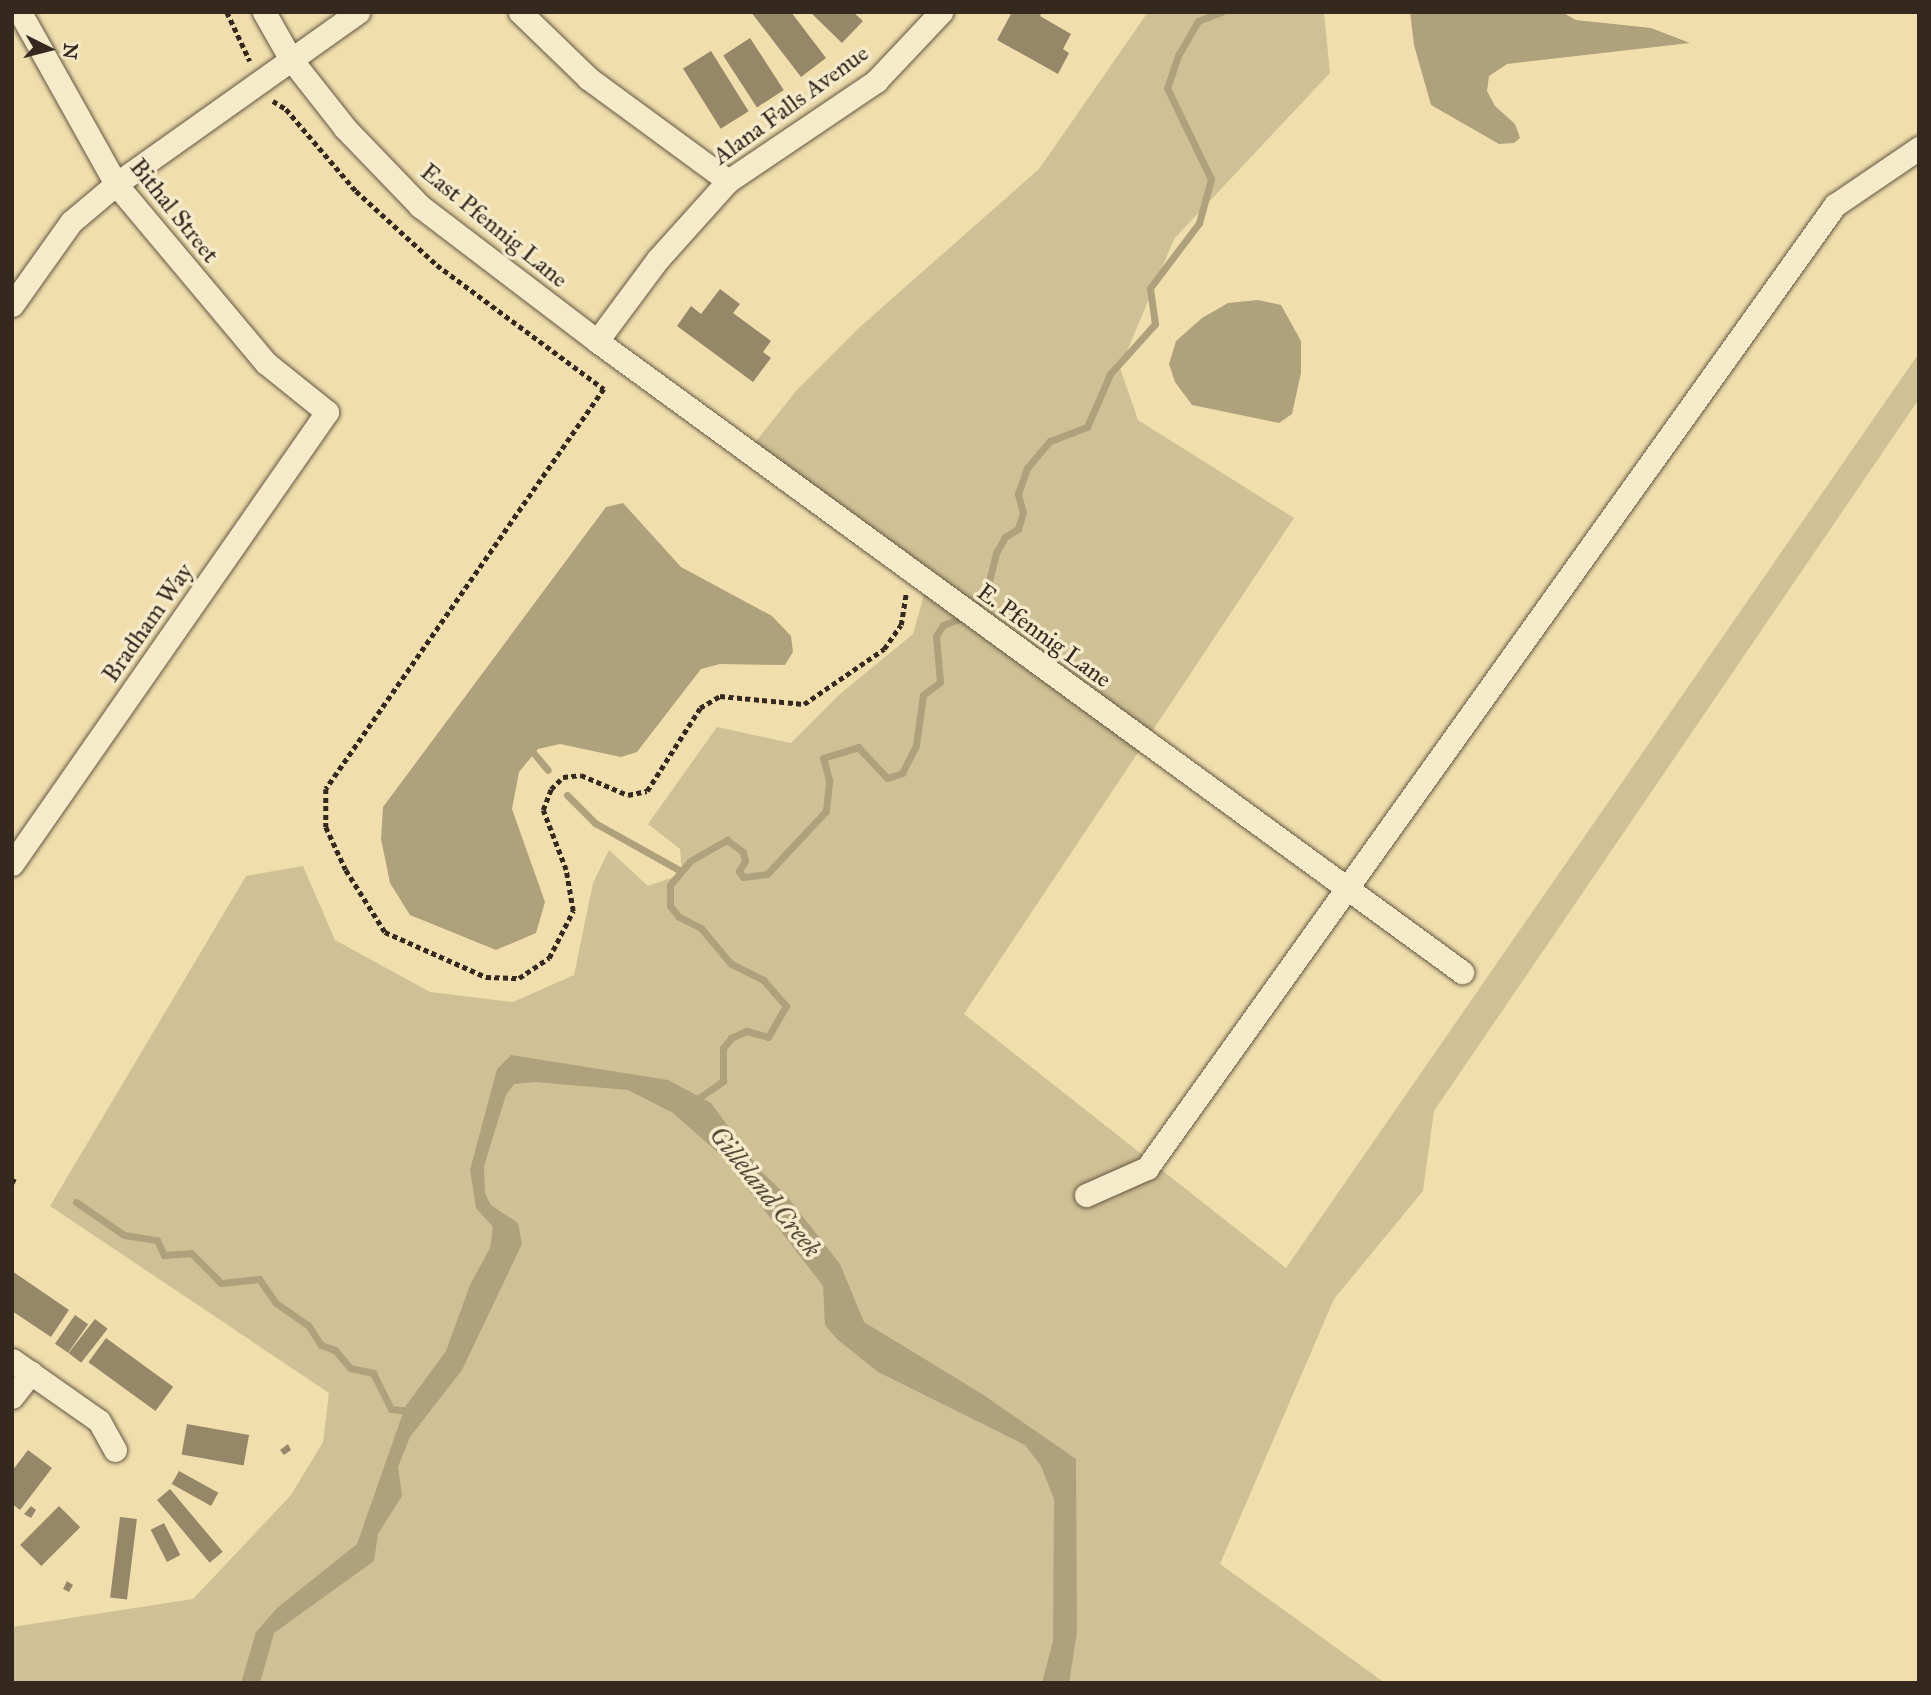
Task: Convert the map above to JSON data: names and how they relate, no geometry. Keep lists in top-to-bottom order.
{
  "streets": {
    "street": [
      "Alana Falls Avenue",
      "Bithal Street",
      "East Pfennig Lane",
      "Bradham Way",
      "E. Pfennig Lane"
    ]
  },
  "crossings": [
    ["Alana Falls Avenue", "East Pfennig Lane"],
    ["Alana Falls Avenue", "E. Pfennig Lane"],
    ["Bithal Street", "Bradham Way"],
    ["East Pfennig Lane", "E. Pfennig Lane"]
  ],
  "water": ["Gilleland Creek"],
  "north": "right"
}
